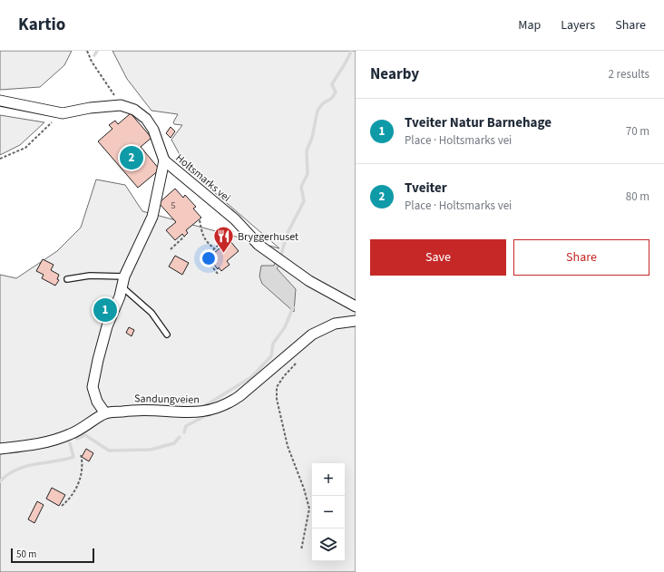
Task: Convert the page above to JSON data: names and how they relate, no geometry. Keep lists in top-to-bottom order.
{
  "streets": {
    "street": ["Holtsmarks vei", "Sandungveien"]
  },
  "crossings": [
    ["Holtsmarks vei", "Sandungveien"]
  ],
  "places": {
    "restaurant": ["Bryggerhuset"]
  },
  "house_numbers": ["5"],
  "scale_bar": "50 m",
  "page": {
    "header": "Kartio",
    "nav": ["Map", "Layers", "Share"],
    "heading": ["Nearby", "2 results"],
    "list": [
      {
        "mark": "1",
        "name": "Tveiter Natur Barnehage",
        "note": "Place · Holtsmarks vei",
        "value": "70 m"
      },
      {
        "mark": "2",
        "name": "Tveiter",
        "note": "Place · Holtsmarks vei",
        "value": "80 m"
      }
    ],
    "pins": ["2", "1"],
    "buttons": ["Save", "Share"],
    "map_buttons": ["+", "−"],
    "scale": "50 m"
  }
}
